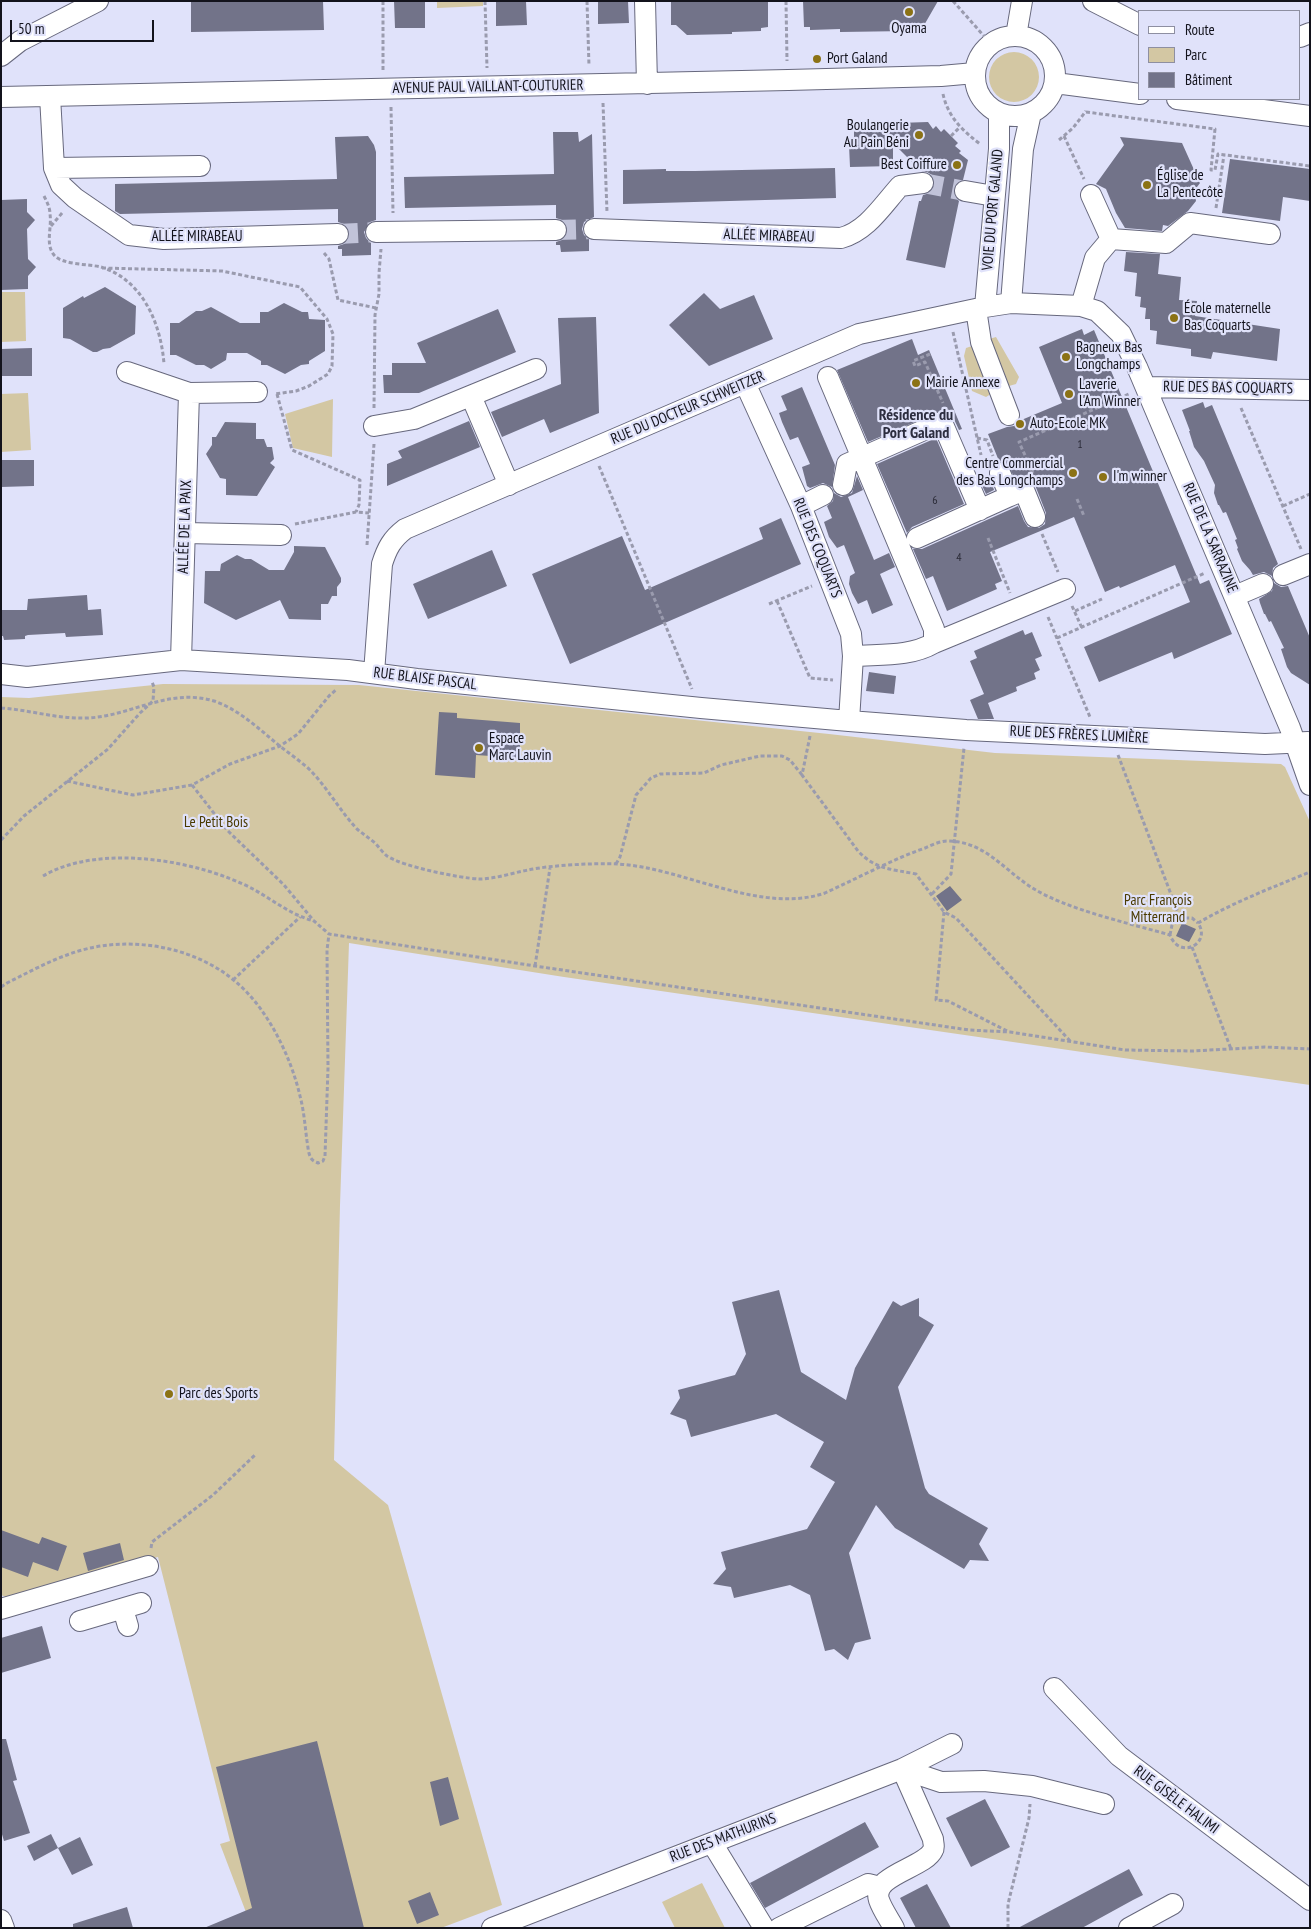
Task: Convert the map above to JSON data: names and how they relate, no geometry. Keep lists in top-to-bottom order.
{
  "streets": {
    "street": [
      "AVENUE PAUL VAILLANT-COUTURIER",
      "VOIE DU PORT GALAND",
      "ALLÉE MIRABEAU",
      "RUE DES BAS COQUARTS",
      "RUE DU DOCTEUR SCHWEITZER",
      "ALLÉE DE LA PAIX",
      "RUE DE LA SARRAZINE",
      "RUE DES COQUARTS",
      "RUE BLAISE PASCAL",
      "RUE DES FRÈRES LUMIÈRE",
      "RUE GISÈLE HALIMI",
      "RUE DES MATHURINS"
    ]
  },
  "crossings": [
    ["AVENUE PAUL VAILLANT-COUTURIER", "VOIE DU PORT GALAND"],
    ["AVENUE PAUL VAILLANT-COUTURIER", "ALLÉE MIRABEAU"],
    ["VOIE DU PORT GALAND", "RUE DU DOCTEUR SCHWEITZER"],
    ["RUE DES BAS COQUARTS", "RUE DE LA SARRAZINE"],
    ["RUE DU DOCTEUR SCHWEITZER", "RUE DE LA SARRAZINE"],
    ["RUE DU DOCTEUR SCHWEITZER", "RUE DES COQUARTS"],
    ["RUE DU DOCTEUR SCHWEITZER", "RUE BLAISE PASCAL"],
    ["ALLÉE DE LA PAIX", "RUE BLAISE PASCAL"],
    ["RUE DE LA SARRAZINE", "RUE DES FRÈRES LUMIÈRE"],
    ["RUE DES COQUARTS", "RUE BLAISE PASCAL"],
    ["RUE DES COQUARTS", "RUE DES FRÈRES LUMIÈRE"],
    ["RUE BLAISE PASCAL", "RUE DES FRÈRES LUMIÈRE"]
  ],
  "districts": ["Résidence du Port Galand"],
  "parks": ["Le Petit Bois", "Parc François Mitterrand"],
  "places": [
    "Oyama",
    "Port Galand",
    "Boulangerie Au Pain Béni",
    "Best Coiffure",
    "Église de La Pentecôte",
    "École maternelle Bas Coquarts",
    "Bagneux Bas Longchamps",
    "Mairie Annexe",
    "Laverie l'Am Winner",
    "Auto-Ecole MK",
    "Centre Commercial des Bas Longchamps",
    "I'm winner",
    "Espace Marc Lauvin",
    "Parc des Sports"
  ],
  "house_numbers": ["1", "6", "4"],
  "legend": ["Route", "Parc", "Bâtiment"],
  "scale_bar": "50 m"
}
